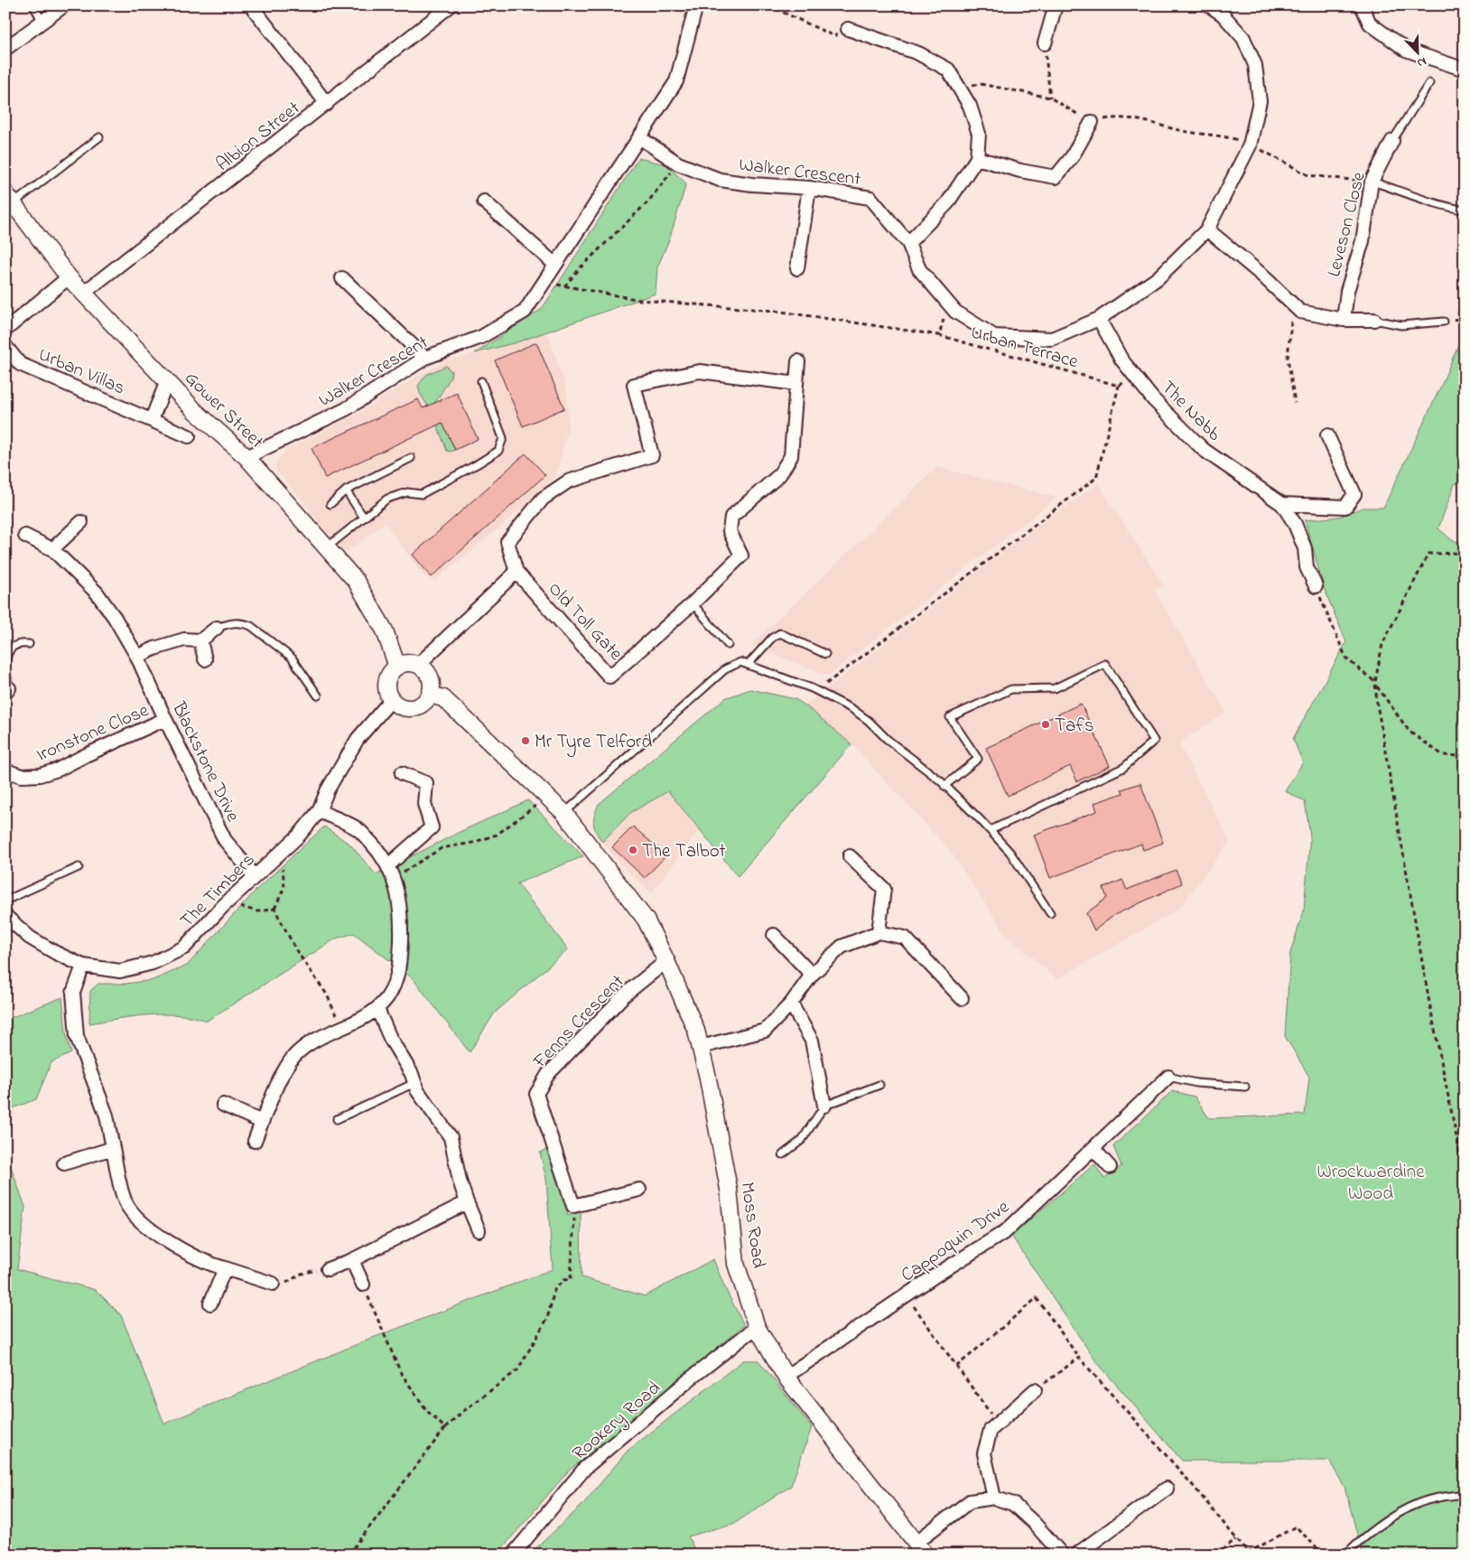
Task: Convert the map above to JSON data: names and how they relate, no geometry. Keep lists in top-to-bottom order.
{
  "streets": {
    "street": [
      "Albion Street",
      "Walker Crescent",
      "Leveson Close",
      "Urban Villas",
      "Gower Street",
      "The Nabb",
      "Old Toll Gate",
      "Ironstone Close",
      "Blackstone Drive",
      "The Timbers",
      "Fenns Crescent",
      "Moss Road",
      "Cappoquin Drive",
      "Rookery Road"
    ],
    "path": ["Urban Terrace"]
  },
  "crossings": [
    ["Albion Street", "Gower Street"],
    ["Walker Crescent", "Urban Terrace"],
    ["Walker Crescent", "Gower Street"],
    ["Walker Crescent", "The Nabb"],
    ["Gower Street", "The Timbers"],
    ["Ironstone Close", "Blackstone Drive"],
    ["Blackstone Drive", "The Timbers"],
    ["Fenns Crescent", "Moss Road"],
    ["Moss Road", "Cappoquin Drive"],
    ["Moss Road", "Rookery Road"]
  ],
  "parks": ["Wrockwardine Wood"],
  "places": ["Tafs", "Mr Tyre Telford", "The Talbot"],
  "north": "bottom right"
}
